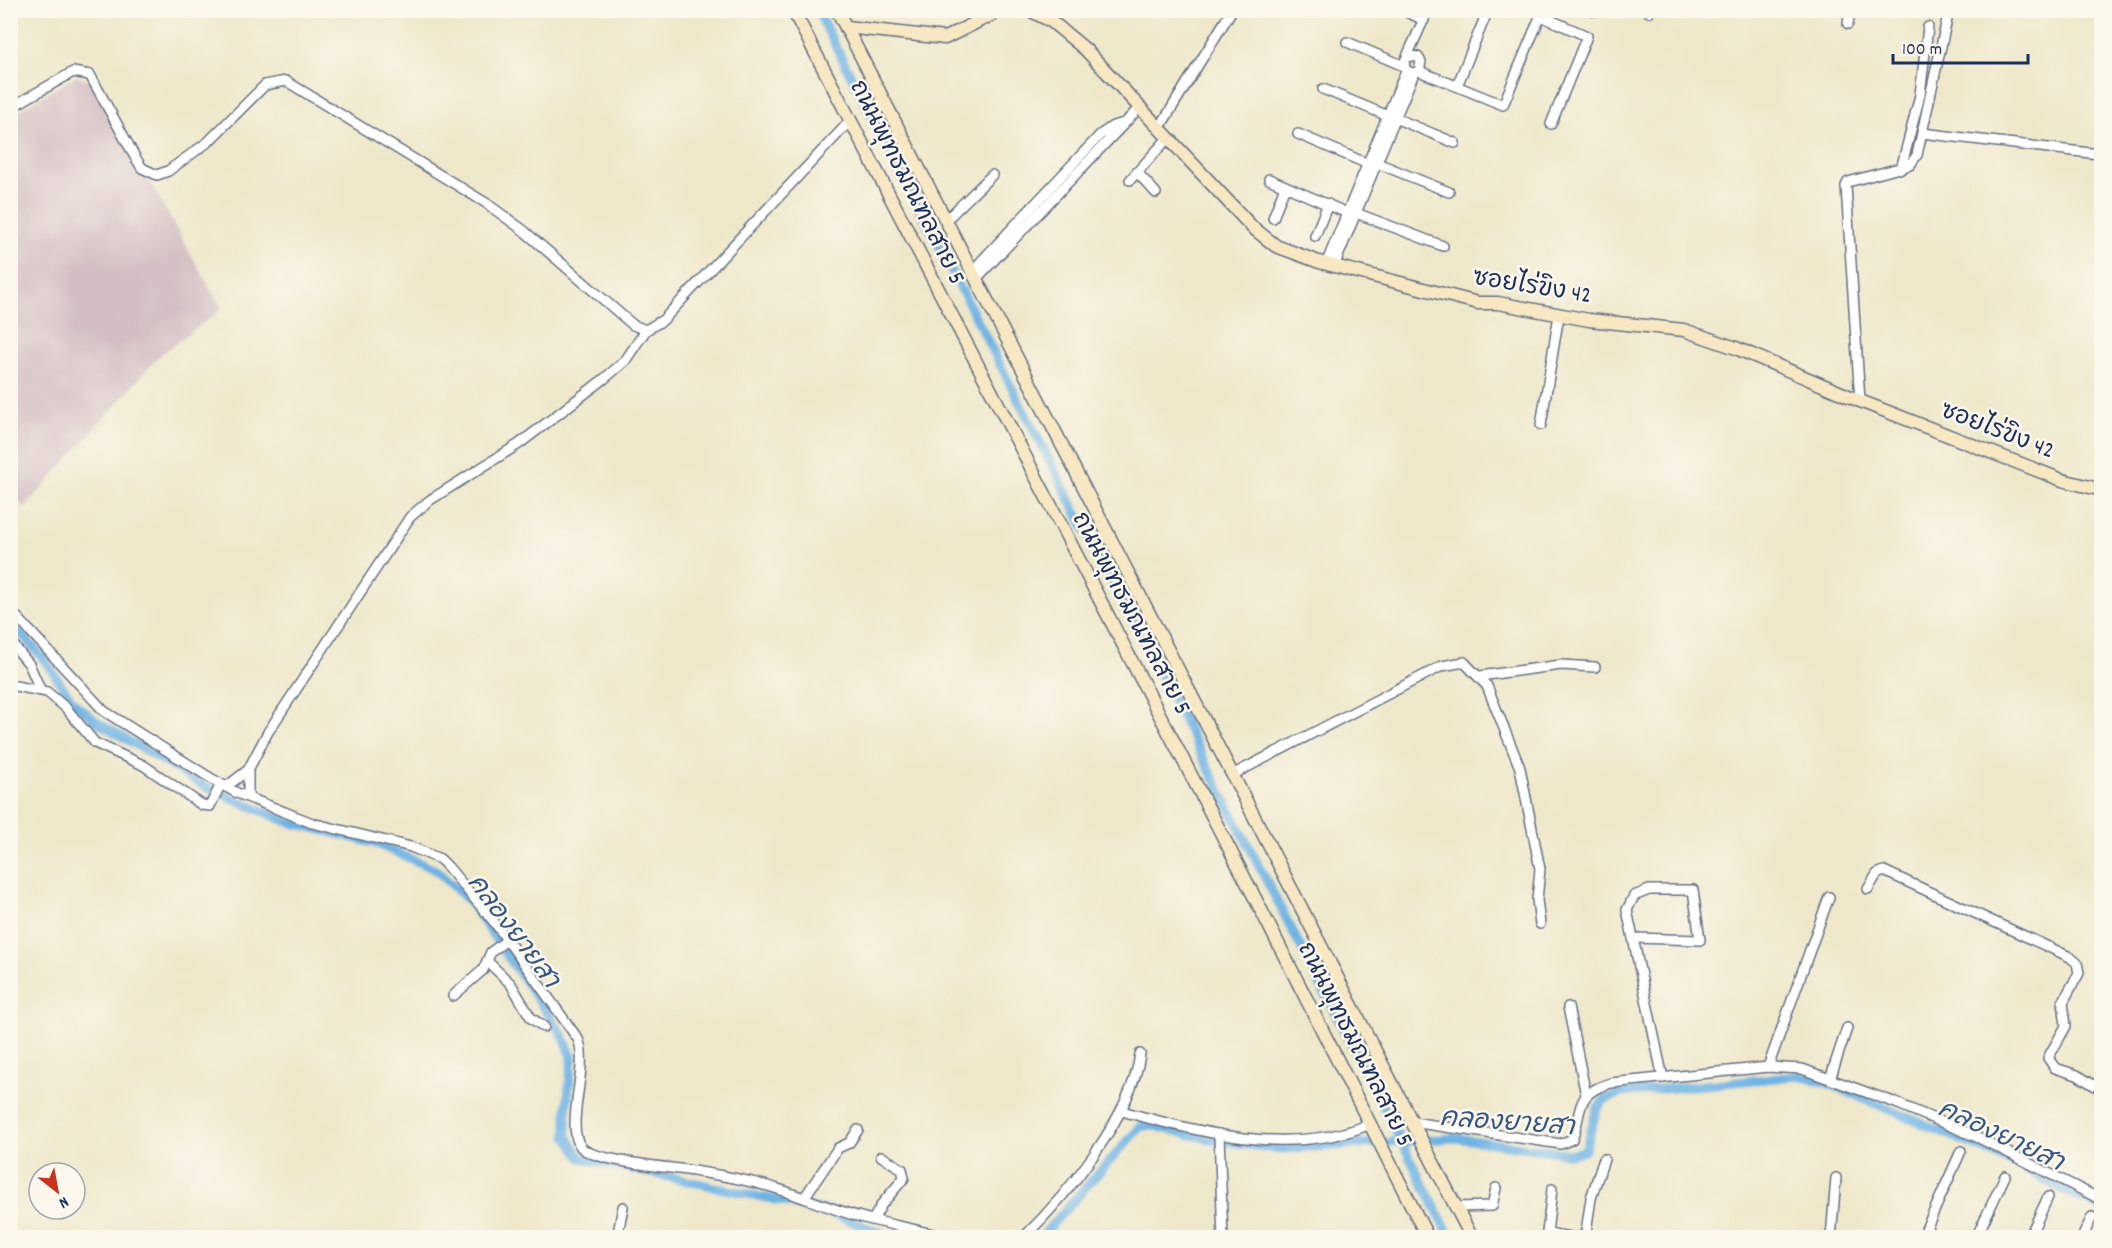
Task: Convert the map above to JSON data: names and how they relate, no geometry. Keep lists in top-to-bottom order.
{
  "streets": {
    "main road": ["ถนนพุทธมณฑลสาย 5", "ซอยไร่ขิง 42"]
  },
  "water": ["คลองยายสา"],
  "scale_bar": "100 m",
  "north": "bottom right"
}
